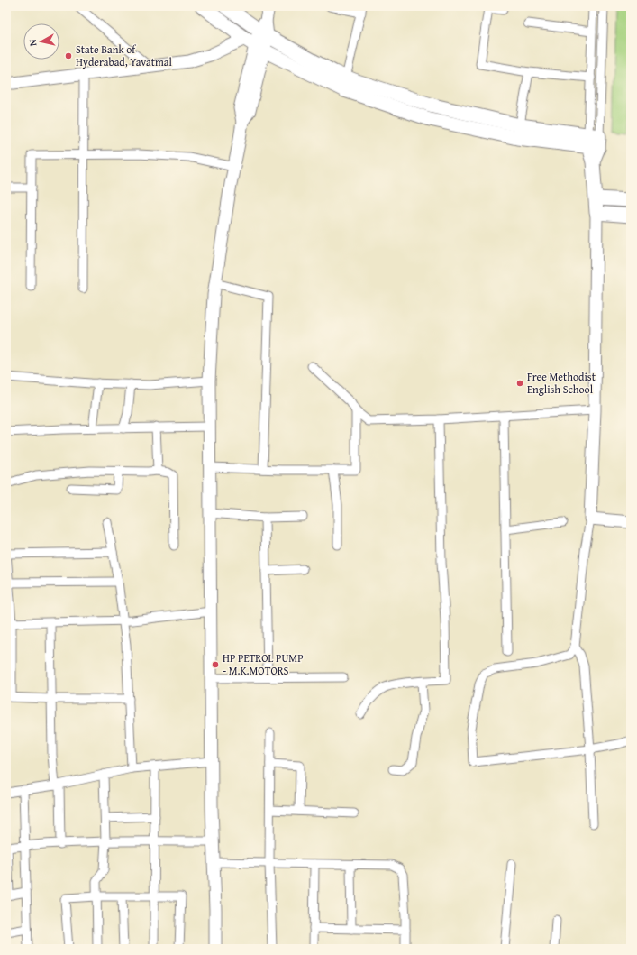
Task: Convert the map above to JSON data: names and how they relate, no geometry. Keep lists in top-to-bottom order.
{
  "places": ["State Bank of Hyderabad, Yavatmal", "Free Methodist English School", "HP PETROL PUMP - M.K.MOTORS"],
  "north": "left"
}
